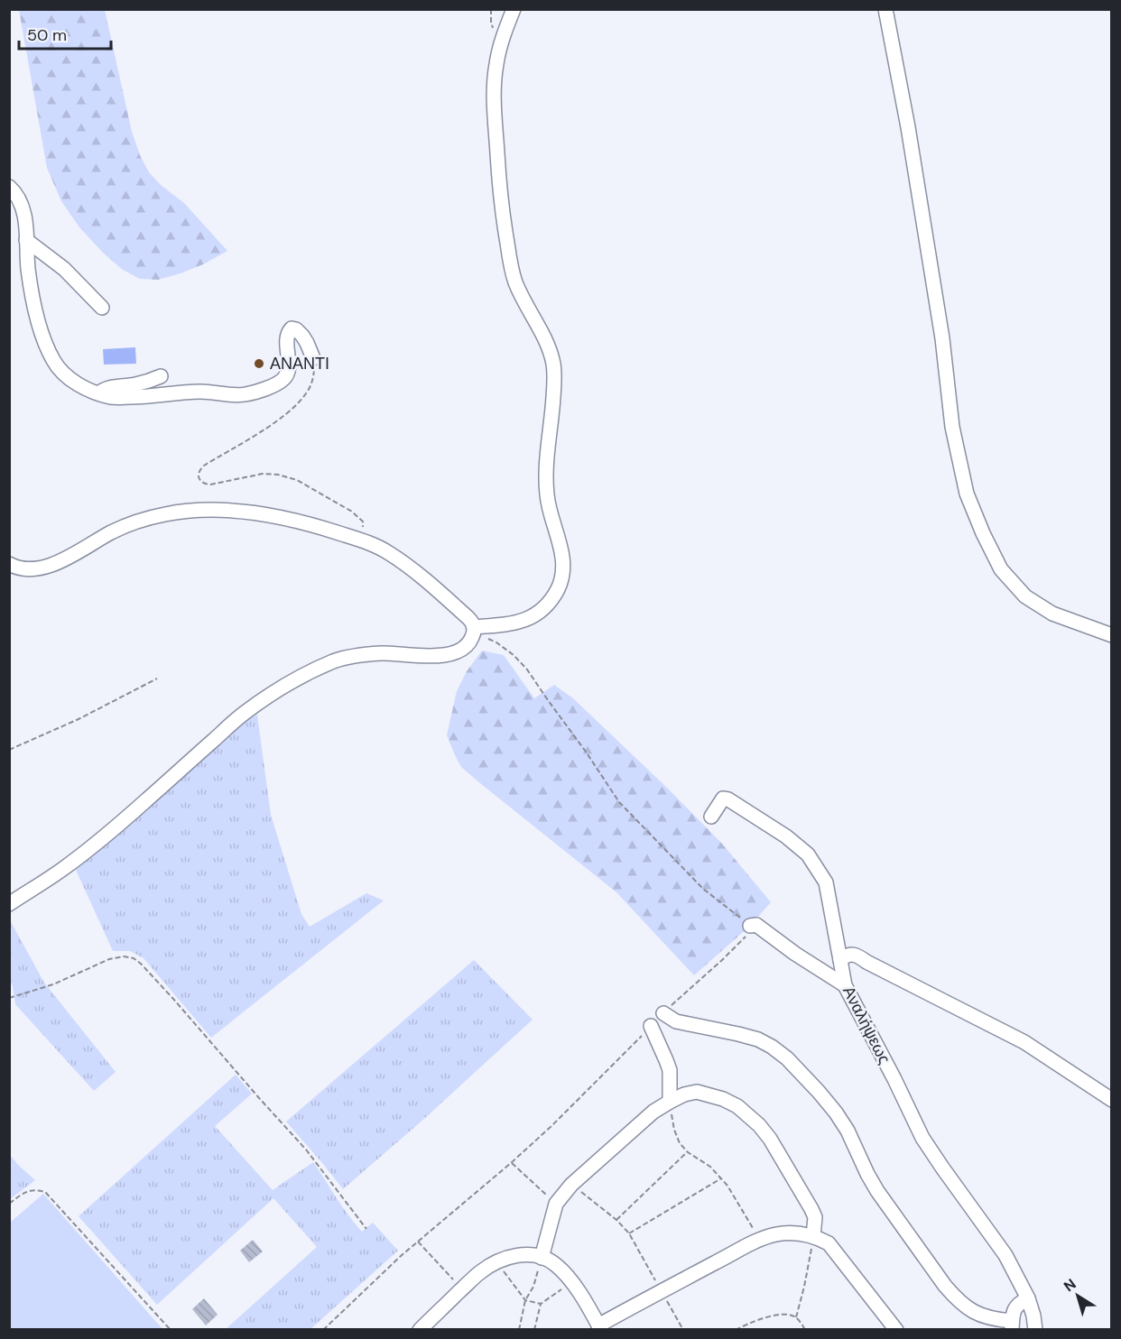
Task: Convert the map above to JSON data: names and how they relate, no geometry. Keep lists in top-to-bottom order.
{
  "streets": {
    "street": ["Αναλήψεως"]
  },
  "places": ["ΑΝΑΝΤΙ"],
  "scale_bar": "50 m",
  "north": "top left"
}
